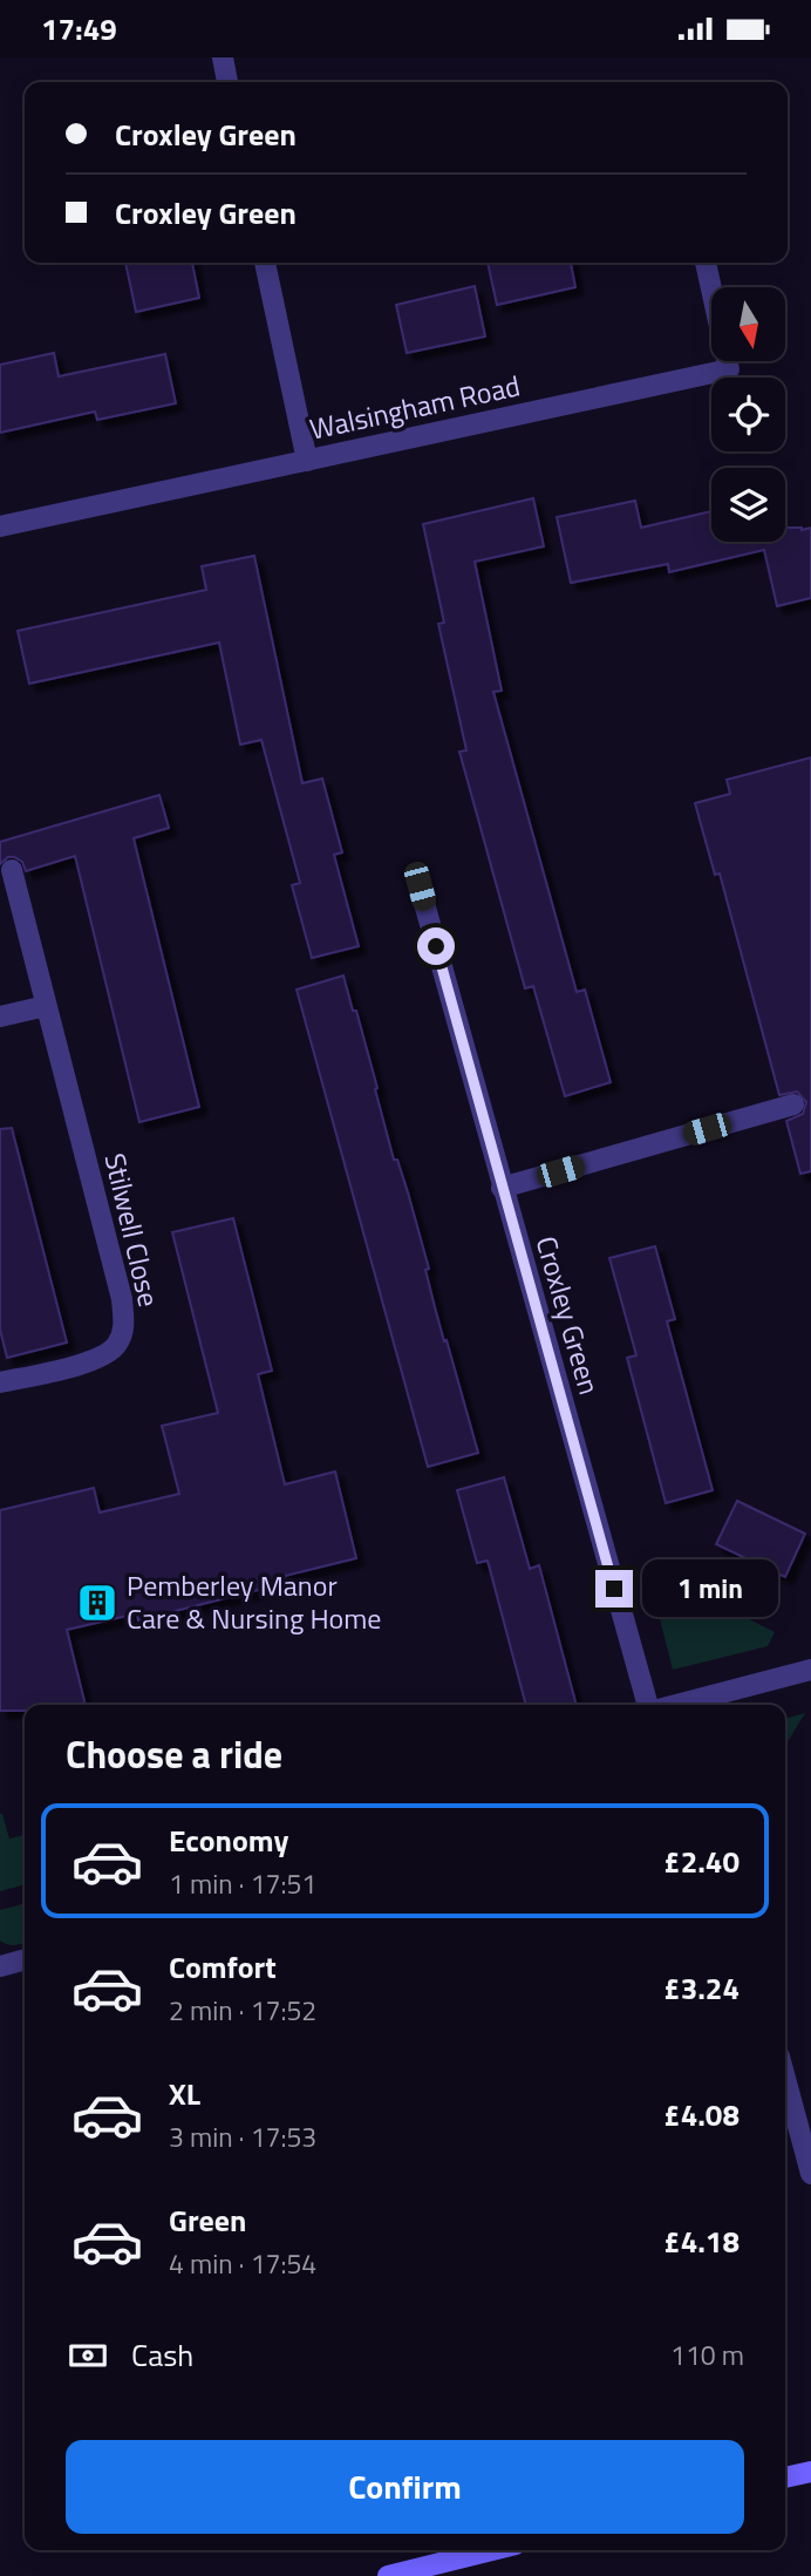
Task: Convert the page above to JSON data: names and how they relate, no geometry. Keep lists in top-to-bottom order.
{
  "streets": {
    "street": ["Walsingham Road", "Stilwell Close", "Croxley Green"]
  },
  "places": {
    "building": ["Pemberley Manor Care & Nursing Home"]
  },
  "north": "bottom",
  "page": {
    "status": "17:49",
    "banner": ["Croxley Green", "Croxley Green"],
    "bubble": "1 min",
    "heading": "Choose a ride",
    "list": [
      {
        "name": "Economy",
        "note": "1 min · 17:51",
        "value": "£2.40"
      },
      {
        "name": "Comfort",
        "note": "2 min · 17:52",
        "value": "£3.24"
      },
      {
        "name": "XL",
        "note": "3 min · 17:53",
        "value": "£4.08"
      },
      {
        "name": "Green",
        "note": "4 min · 17:54",
        "value": "£4.18"
      }
    ],
    "pay": ["Cash", "110 m"],
    "buttons": "Confirm"
  }
}
